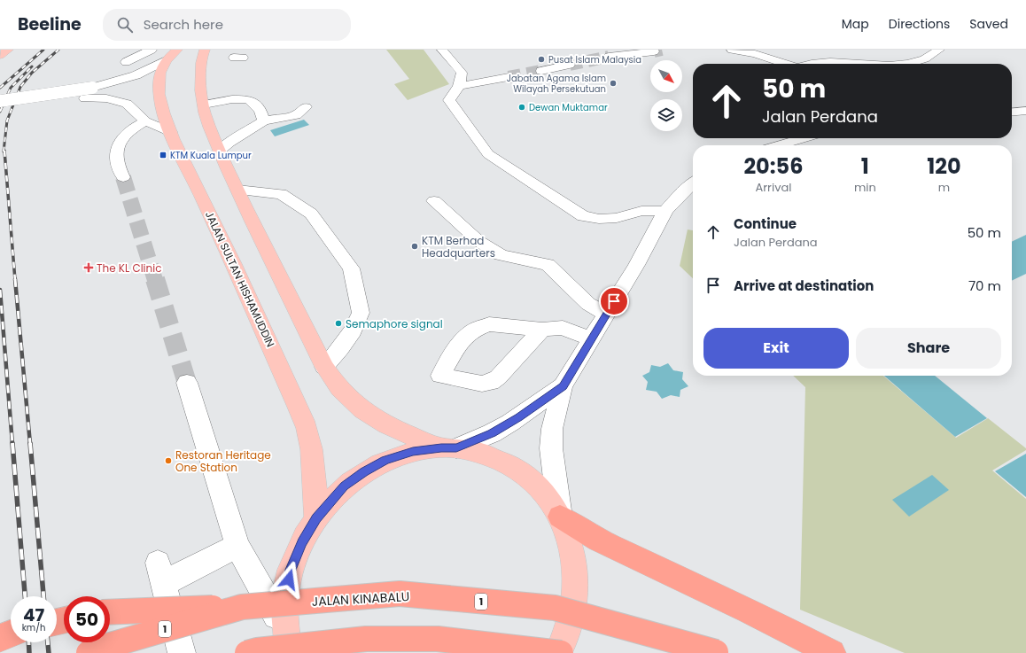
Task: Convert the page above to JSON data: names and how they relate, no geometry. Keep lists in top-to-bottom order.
{
  "streets": {
    "highway": ["JALAN KINABALU", "1"],
    "main road": ["JALAN SULTAN HISHAMUDDIN"]
  },
  "places": {
    "other": [
      "Pusat Islam Malaysia",
      "Jabatan Agama Islam Wilayah Persekutuan",
      "Dewan Muktamar",
      "KTM Berhad Headquarters",
      "Semaphore signal",
      "Restoran Heritage One Station"
    ],
    "transit": ["KTM Kuala Lumpur"],
    "health": ["The KL Clinic"]
  },
  "north": "bottom right",
  "page": {
    "header": "Beeline",
    "search": "Search here",
    "nav": ["Map", "Directions", "Saved"],
    "turn": ["50 m", "Jalan Perdana"],
    "eta": [
      "20:56",
      "Arrival",
      "1",
      "min",
      "120",
      "m"
    ],
    "list": [
      {
        "name": "Continue",
        "note": "Jalan Perdana",
        "value": "50 m"
      },
      {
        "name": "Arrive at destination",
        "value": "70 m"
      }
    ],
    "buttons": ["Exit", "Share"],
    "speed": "47 km/h",
    "limit": "50"
  }
}
